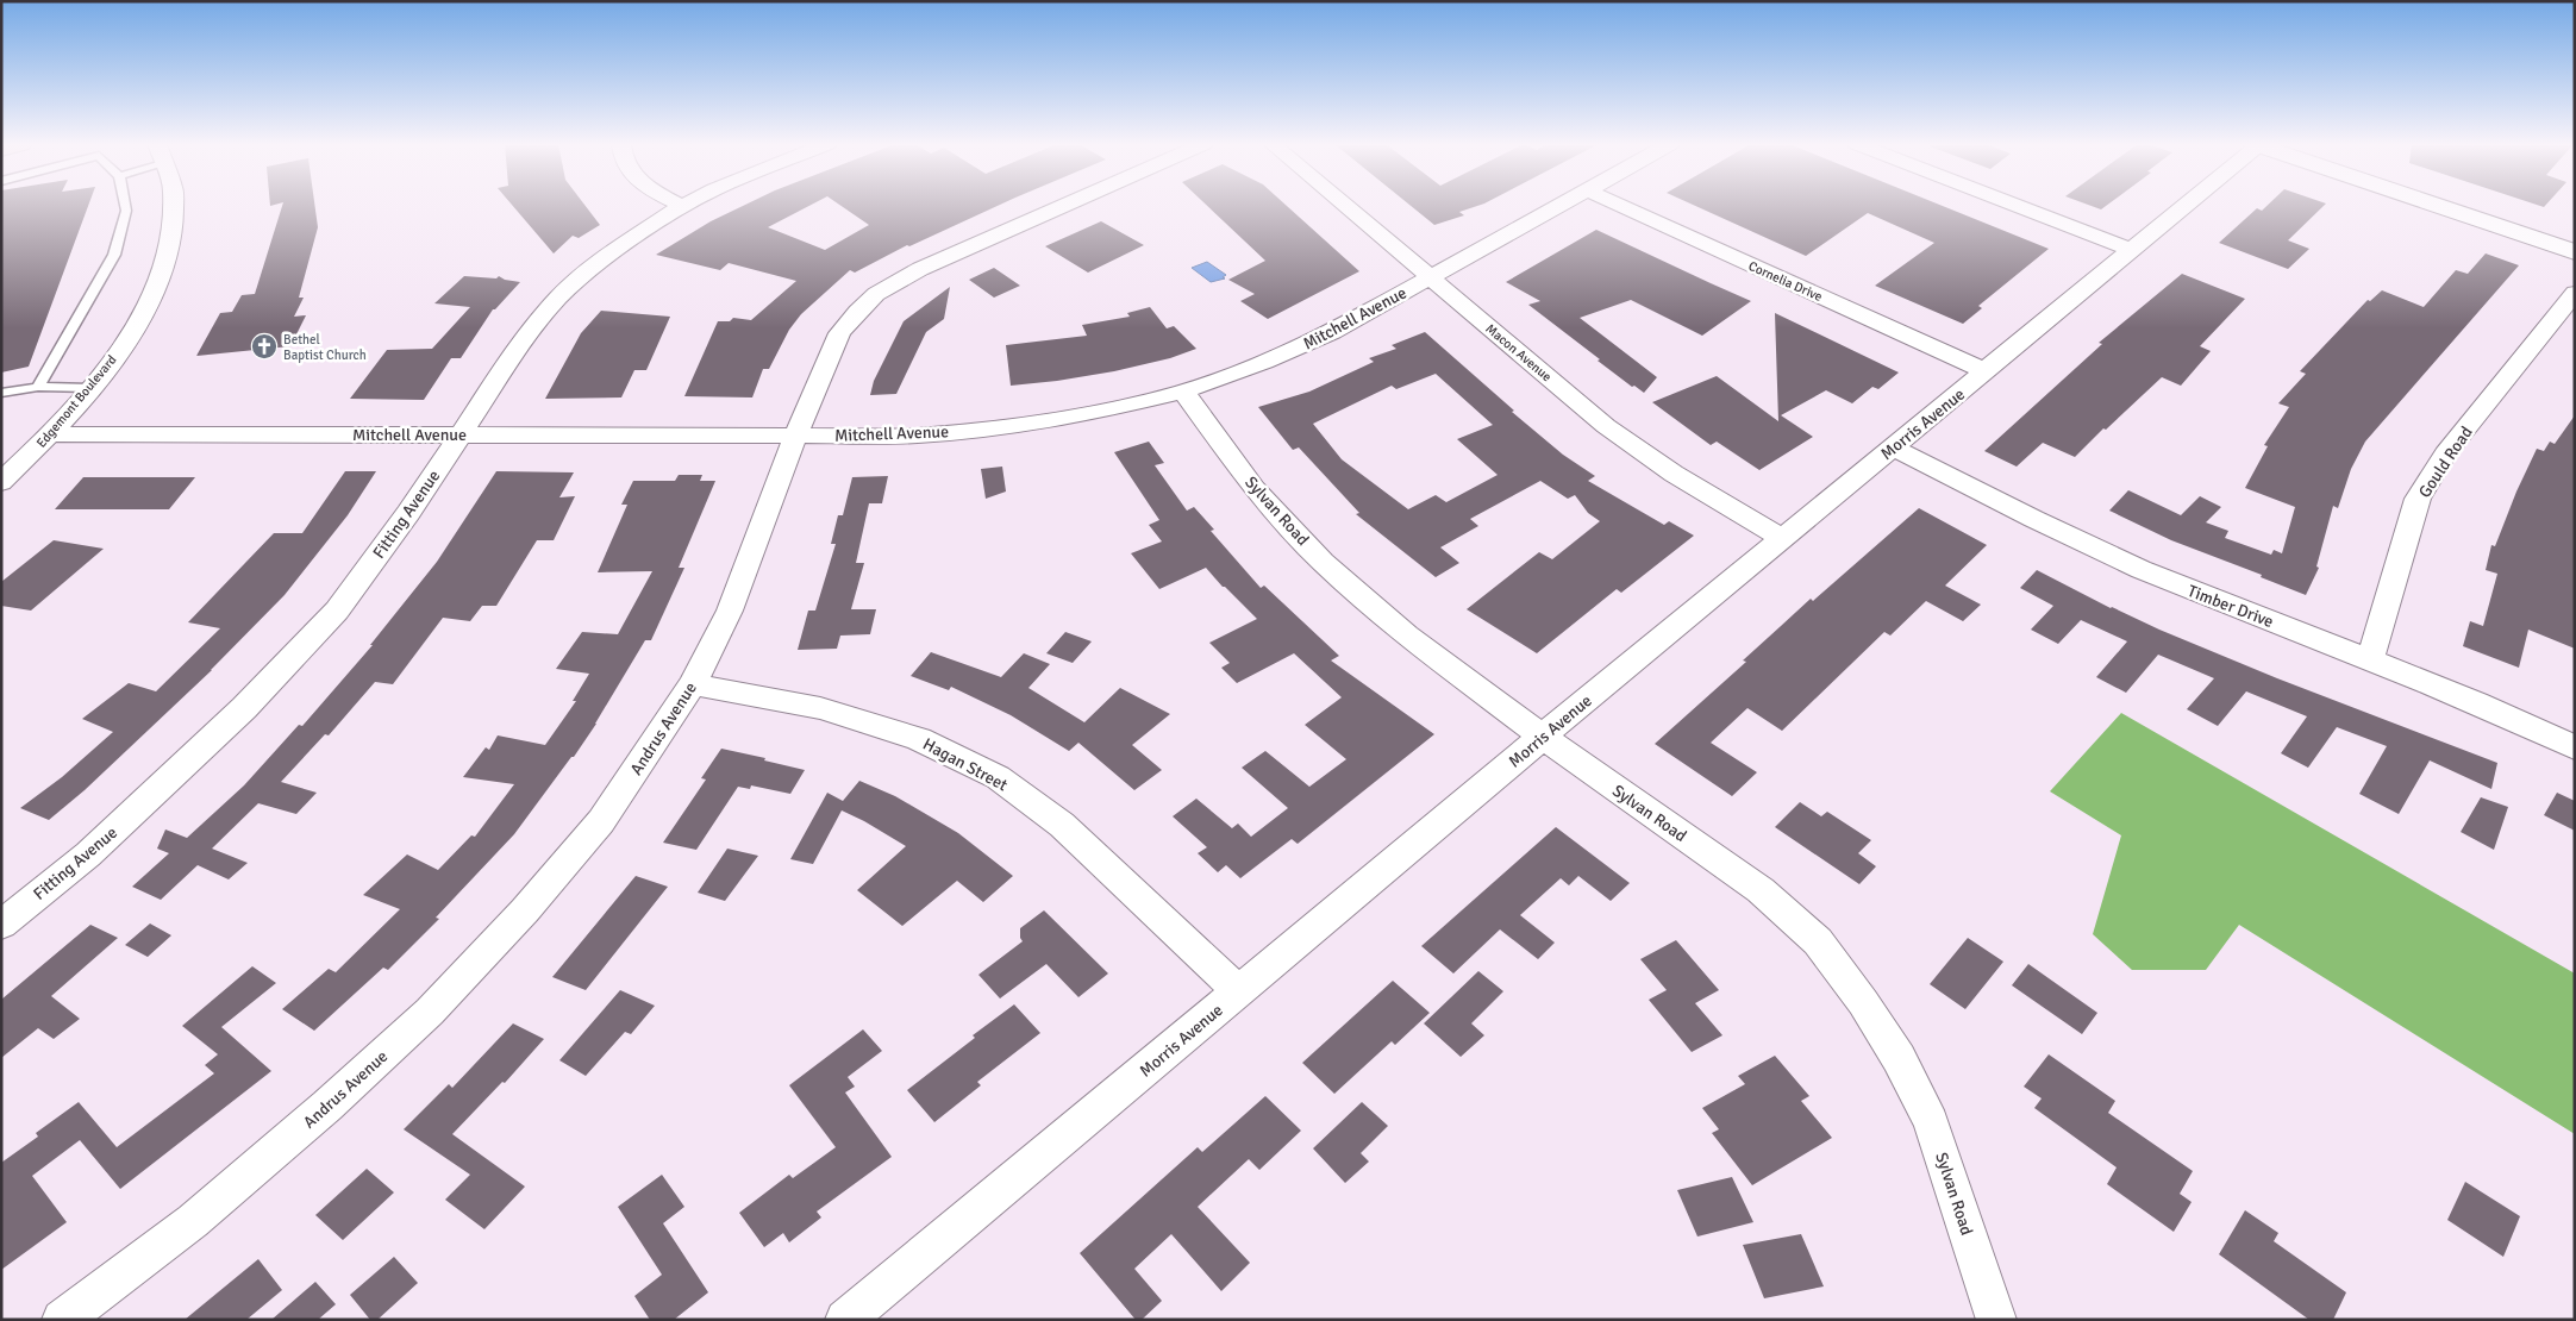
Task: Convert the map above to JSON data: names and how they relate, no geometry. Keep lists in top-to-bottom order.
{
  "streets": {
    "street": [
      "Cornelia Drive",
      "Mitchell Avenue",
      "Macon Avenue",
      "Edgemont Boulevard",
      "Morris Avenue",
      "Gould Road",
      "Sylvan Road",
      "Fitting Avenue",
      "Timber Drive",
      "Andrus Avenue",
      "Hagan Street"
    ]
  },
  "crossings": [
    ["Cornelia Drive", "Morris Avenue"],
    ["Mitchell Avenue", "Macon Avenue"],
    ["Mitchell Avenue", "Edgemont Boulevard"],
    ["Mitchell Avenue", "Sylvan Road"],
    ["Mitchell Avenue", "Fitting Avenue"],
    ["Mitchell Avenue", "Andrus Avenue"],
    ["Macon Avenue", "Morris Avenue"],
    ["Morris Avenue", "Sylvan Road"],
    ["Morris Avenue", "Timber Drive"],
    ["Morris Avenue", "Hagan Street"],
    ["Gould Road", "Timber Drive"],
    ["Andrus Avenue", "Hagan Street"]
  ],
  "places": {
    "church": ["Bethel Baptist Church"]
  }
}
